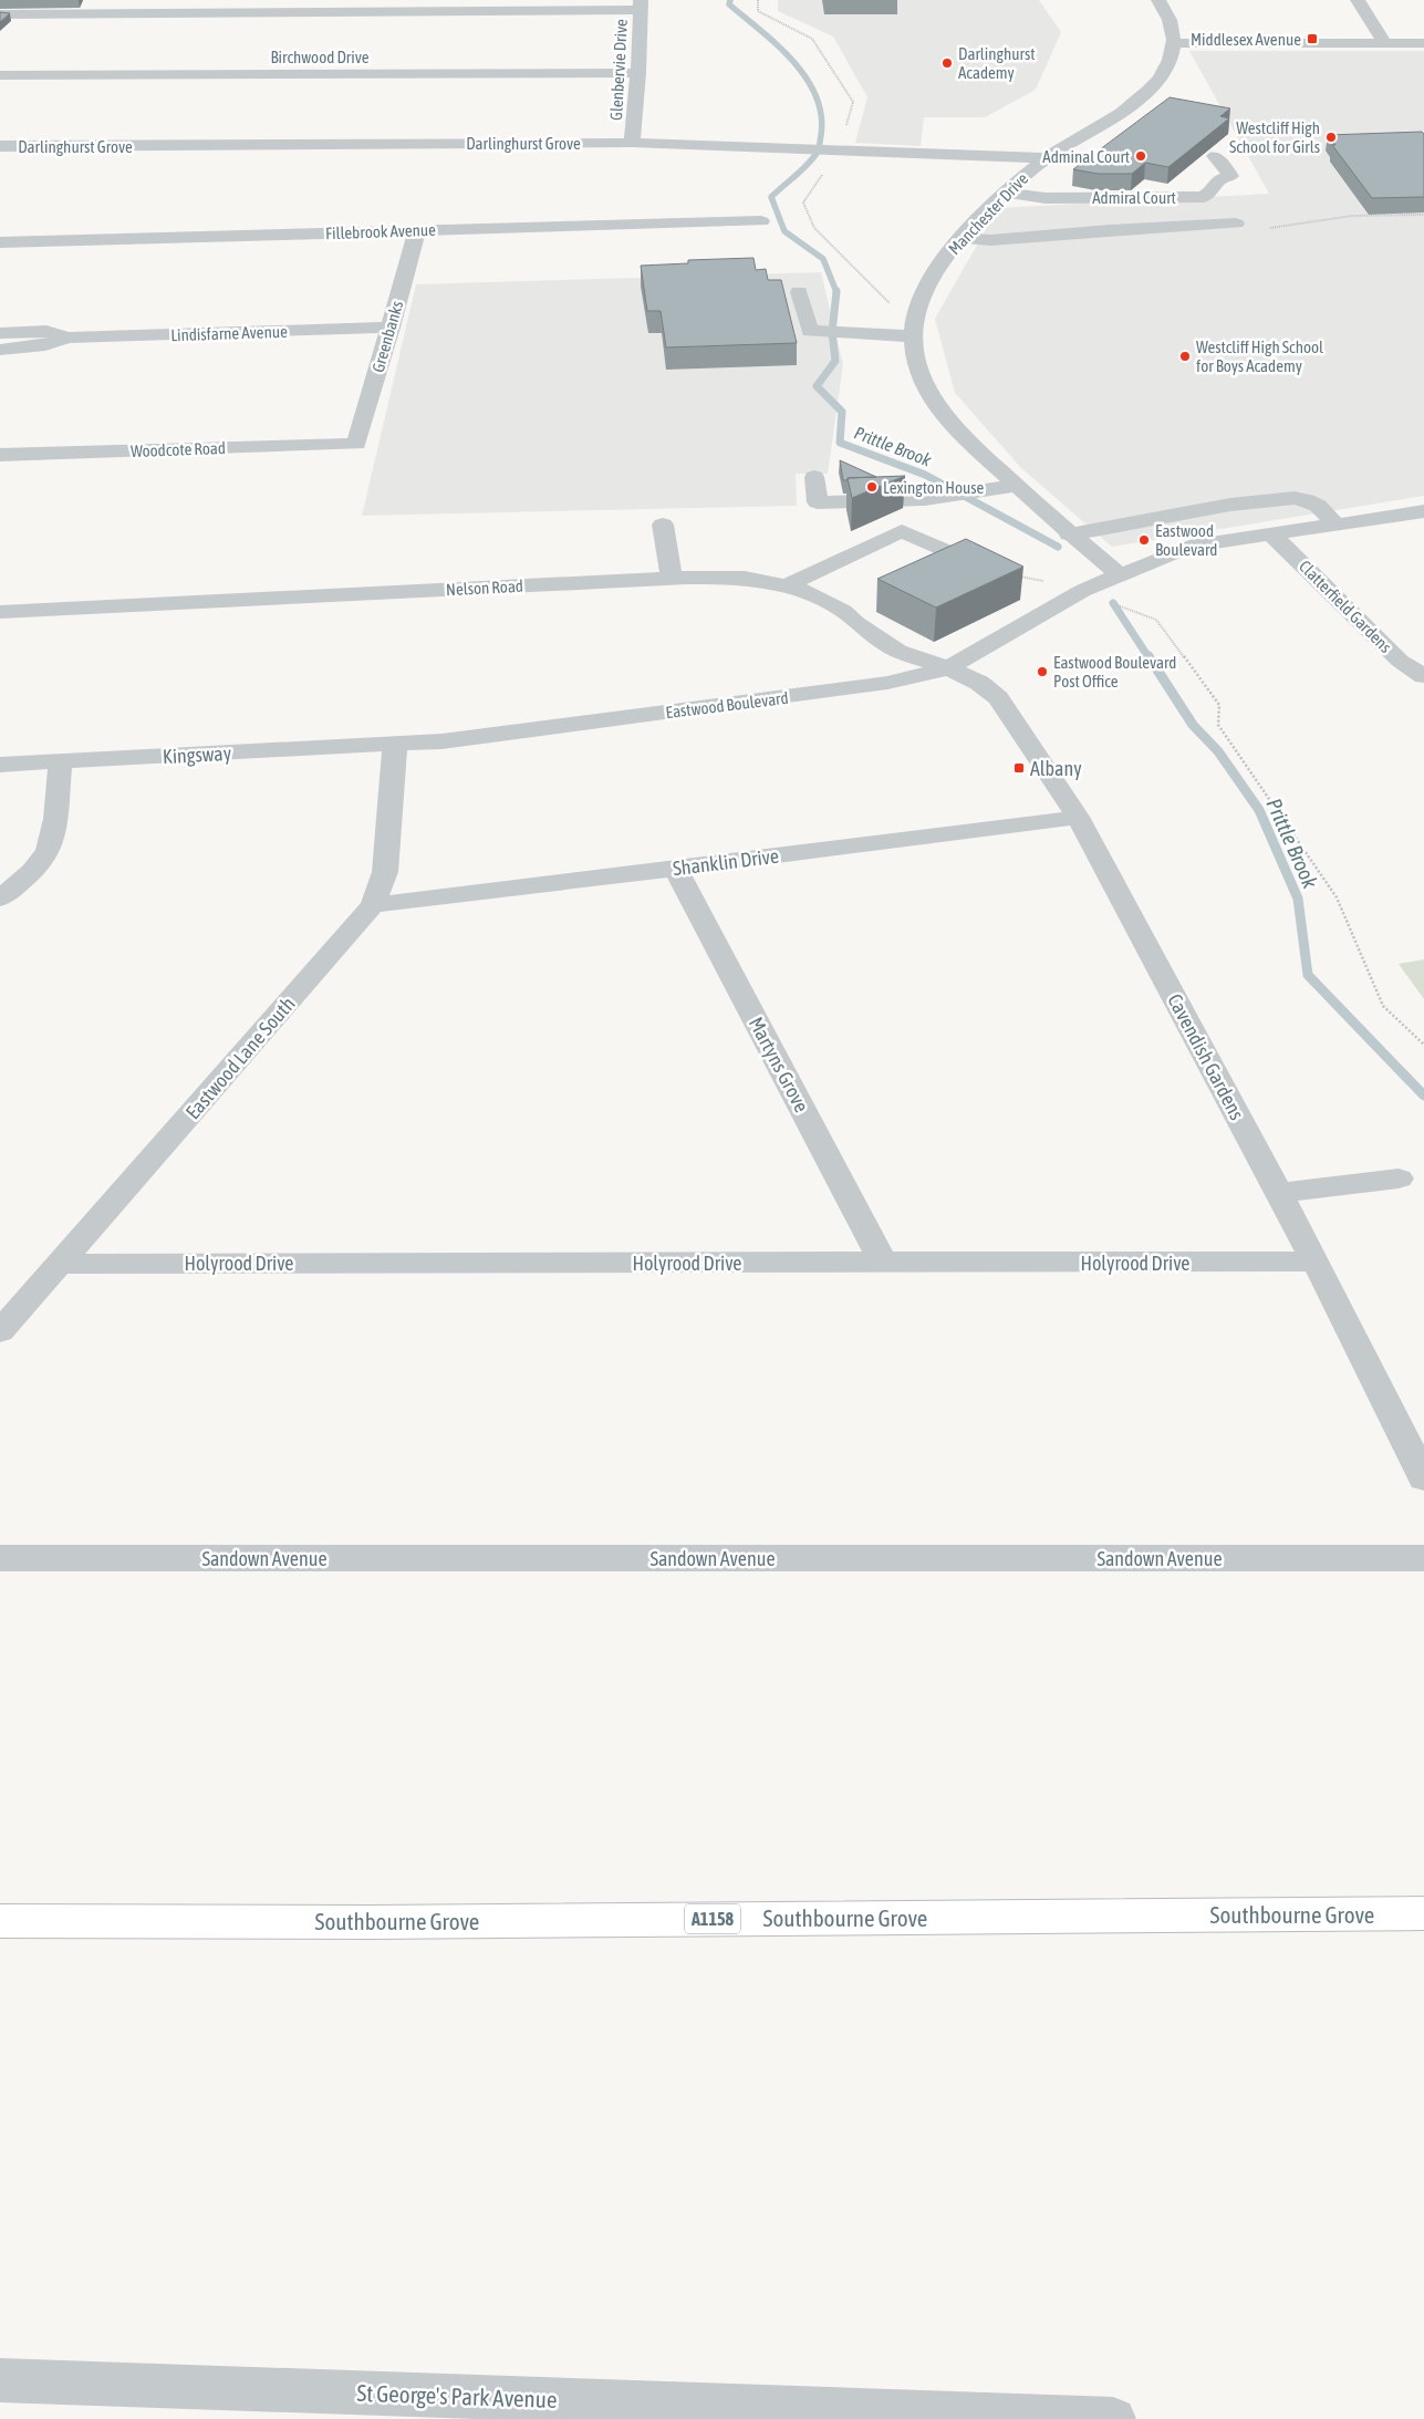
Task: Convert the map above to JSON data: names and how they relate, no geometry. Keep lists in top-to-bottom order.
{
  "streets": {
    "main road": ["Southbourne Grove", "A1158"],
    "street": [
      "Birchwood Drive",
      "Glenbervie Drive",
      "Darlinghurst Grove",
      "Admiral Court",
      "Manchester Drive",
      "Fillebrook Avenue",
      "Lindisfarne Avenue",
      "Greenbanks",
      "Woodcote Road",
      "Nelson Road",
      "Clatterfield Gardens",
      "Eastwood Boulevard",
      "Kingsway",
      "Shanklin Drive",
      "Cavendish Gardens",
      "Eastwood Lane South",
      "Martyns Grove",
      "Holyrood Drive",
      "Sandown Avenue",
      "St George's Park Avenue"
    ]
  },
  "crossings": [
    ["Birchwood Drive", "Glenbervie Drive"],
    ["Glenbervie Drive", "Darlinghurst Grove"],
    ["Darlinghurst Grove", "Manchester Drive"],
    ["Admiral Court", "Manchester Drive"],
    ["Manchester Drive", "Eastwood Boulevard"],
    ["Fillebrook Avenue", "Greenbanks"],
    ["Lindisfarne Avenue", "Greenbanks"],
    ["Greenbanks", "Woodcote Road"],
    ["Nelson Road", "Eastwood Boulevard"],
    ["Nelson Road", "Cavendish Gardens"],
    ["Clatterfield Gardens", "Eastwood Boulevard"],
    ["Eastwood Boulevard", "Kingsway"],
    ["Eastwood Boulevard", "Cavendish Gardens"],
    ["Eastwood Boulevard", "Eastwood Lane South"],
    ["Kingsway", "Eastwood Lane South"],
    ["Shanklin Drive", "Cavendish Gardens"],
    ["Shanklin Drive", "Eastwood Lane South"],
    ["Shanklin Drive", "Martyns Grove"],
    ["Cavendish Gardens", "Holyrood Drive"],
    ["Eastwood Lane South", "Holyrood Drive"],
    ["Martyns Grove", "Holyrood Drive"]
  ],
  "water": ["Prittle Brook"],
  "places": {
    "transit": ["Middlesex Avenue", "Albany"],
    "other": [
      "Darlinghurst Academy",
      "Westcliff High School for Girls",
      "Adminal Court",
      "Westcliff High School for Boys Academy",
      "Lexington House",
      "Eastwood Boulevard",
      "Eastwood Boulevard Post Office"
    ]
  }
}
